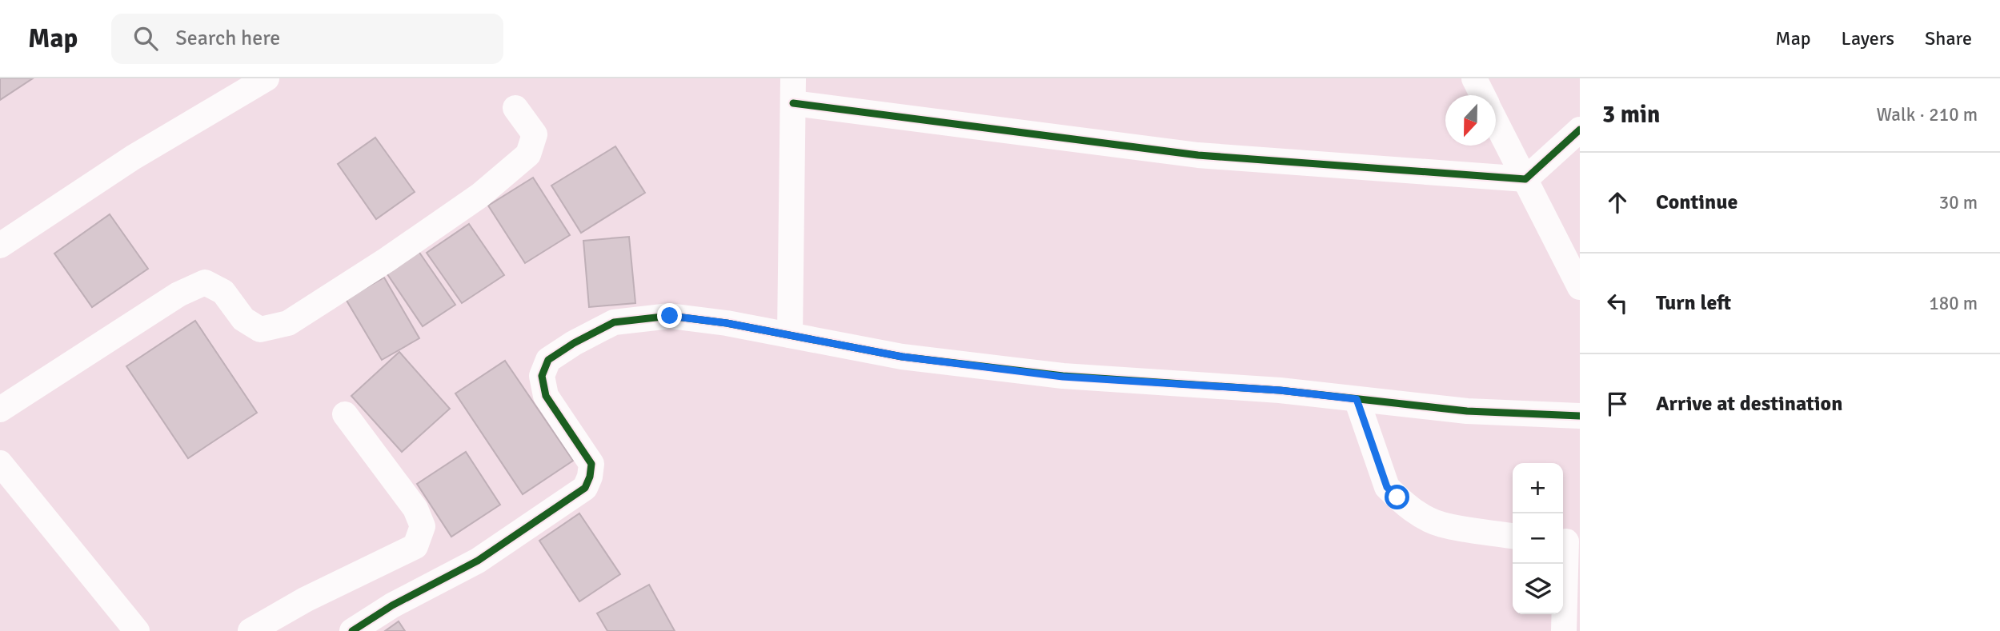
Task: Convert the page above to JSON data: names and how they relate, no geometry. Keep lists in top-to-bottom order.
{
  "north": "bottom",
  "page": {
    "header": "Map",
    "search": "Search here",
    "nav": ["Map", "Layers", "Share"],
    "heading": ["3 min", "Walk · 210 m"],
    "list": [
      ["Continue", "30 m"],
      ["Turn left", "180 m"],
      "Arrive at destination"
    ],
    "map_buttons": ["+", "−"]
  }
}
